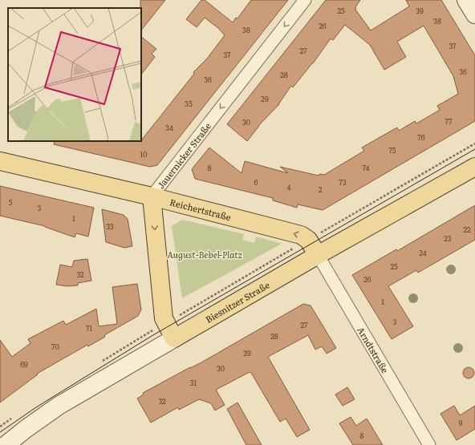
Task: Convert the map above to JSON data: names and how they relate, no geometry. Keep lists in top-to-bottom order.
{
  "streets": {
    "main road": ["Jauernicker Straße", "Reichertstraße", "Biesnitzer Straße"],
    "street": ["Arndtstraße"]
  },
  "crossings": [
    ["Jauernicker Straße", "Reichertstraße"],
    ["Jauernicker Straße", "Biesnitzer Straße"],
    ["Biesnitzer Straße", "Arndtstraße"]
  ],
  "one_way": ["Jauernicker Straße", "Reichertstraße"],
  "parks": ["August-Bebel-Platz"],
  "house_numbers": [
    "25",
    "39",
    "38",
    "26",
    "38",
    "37",
    "27",
    "37",
    "36",
    "28",
    "36",
    "29",
    "35",
    "77",
    "30",
    "34",
    "76",
    "75",
    "10",
    "8",
    "74",
    "6",
    "73",
    "4",
    "2",
    "5",
    "3",
    "1",
    "33",
    "22",
    "23",
    "24",
    "25",
    "32",
    "26",
    "1",
    "3",
    "27",
    "71",
    "28",
    "70",
    "29",
    "69",
    "30",
    "31",
    "32",
    "9",
    "8"
  ]
}
